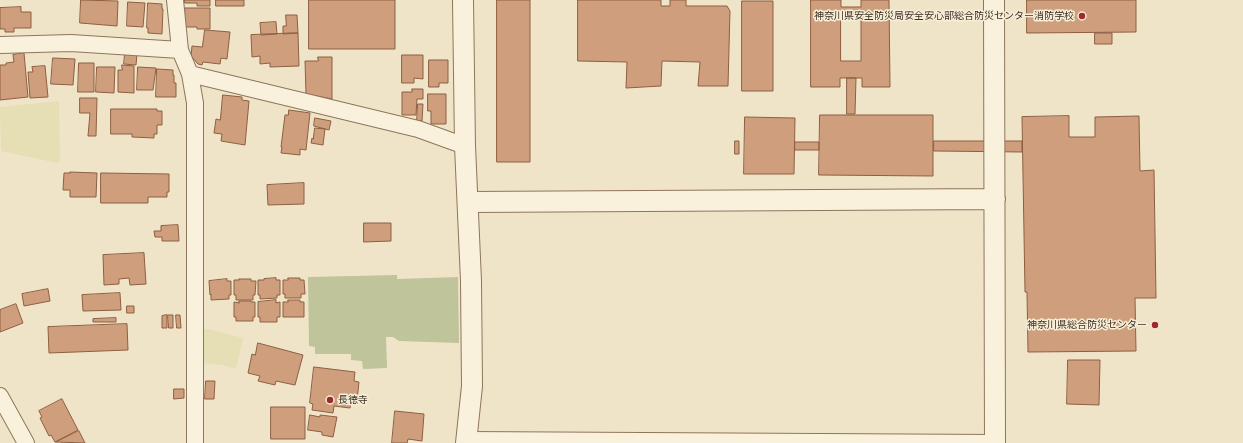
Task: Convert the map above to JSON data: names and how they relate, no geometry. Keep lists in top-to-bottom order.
{
  "places": ["神奈川県安全防災局安全安心部総合防災センター消防学校", "神奈川県総合防災センター", "長徳寺"]
}
